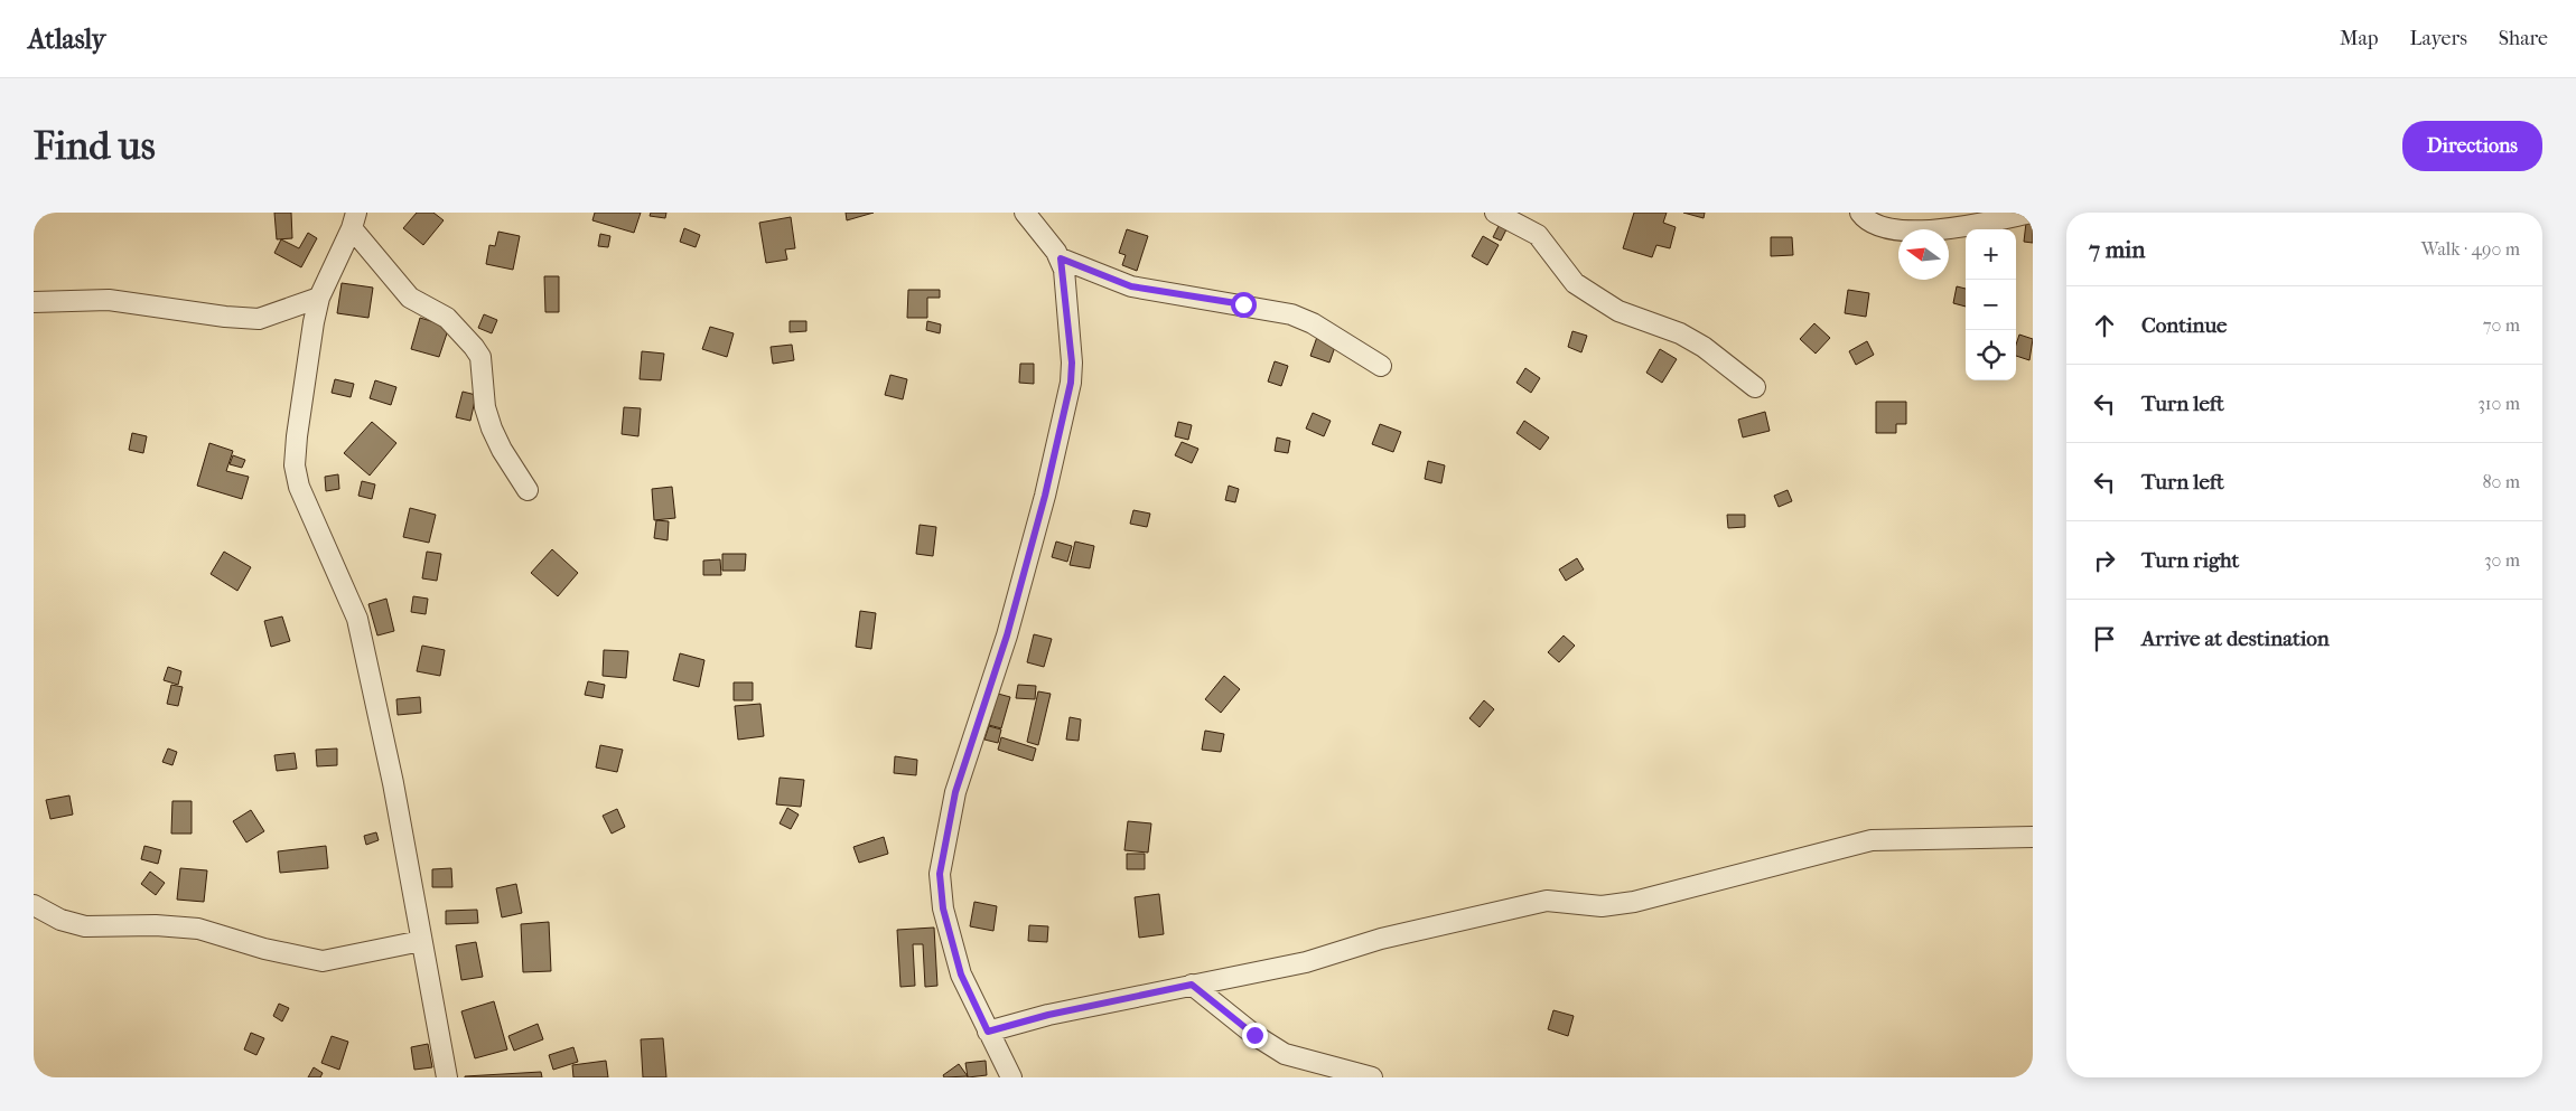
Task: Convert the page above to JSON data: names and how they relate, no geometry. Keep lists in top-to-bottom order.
{
  "north": "left",
  "page": {
    "header": "Atlasly",
    "nav": ["Map", "Layers", "Share"],
    "buttons": "Directions",
    "title": "Find us",
    "heading": ["7 min", "Walk · 490 m"],
    "map_buttons": ["+", "−"],
    "list": [
      ["Continue", "70 m"],
      ["Turn left", "310 m"],
      ["Turn left", "80 m"],
      ["Turn right", "30 m"],
      "Arrive at destination"
    ]
  }
}
